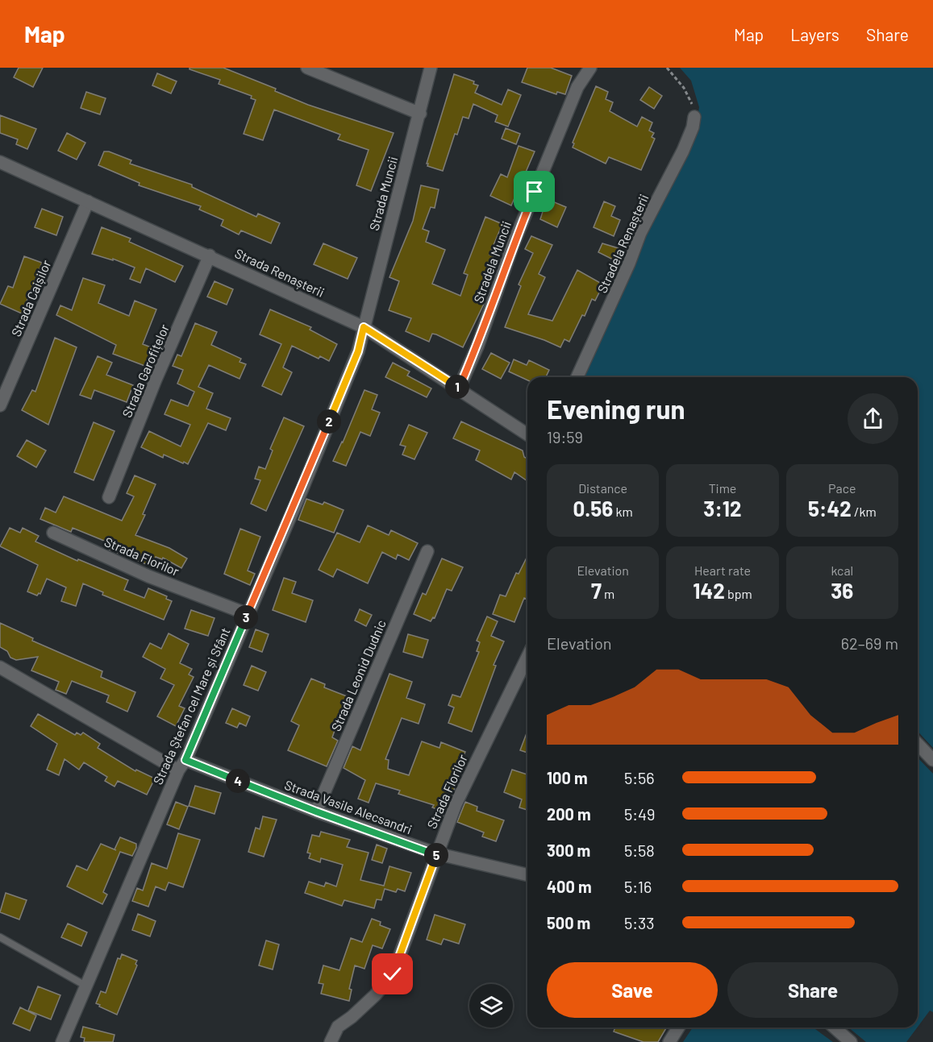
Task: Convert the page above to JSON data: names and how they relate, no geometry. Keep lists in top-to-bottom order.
{
  "streets": {
    "street": [
      "Strada Muncii",
      "Stradela Renașterii",
      "Stradela Muncii",
      "Strada Renașterii",
      "Strada Caișilor",
      "Strada Garofițelor",
      "Strada Florilor",
      "Strada Leonid Dudnic",
      "Strada Ștefan cel Mare și Sfânt",
      "Strada Vasile Alecsandri"
    ]
  },
  "crossings": [
    ["Strada Muncii", "Strada Renașterii"],
    ["Strada Muncii", "Strada Ștefan cel Mare și Sfânt"],
    ["Stradela Muncii", "Strada Renașterii"],
    ["Strada Renașterii", "Strada Caișilor"],
    ["Strada Renașterii", "Strada Garofițelor"],
    ["Strada Renașterii", "Strada Ștefan cel Mare și Sfânt"],
    ["Strada Florilor", "Strada Ștefan cel Mare și Sfânt"],
    ["Strada Florilor", "Strada Vasile Alecsandri"],
    ["Strada Leonid Dudnic", "Strada Vasile Alecsandri"],
    ["Strada Ștefan cel Mare și Sfânt", "Strada Vasile Alecsandri"]
  ],
  "page": {
    "header": "Map",
    "nav": ["Map", "Layers", "Share"],
    "pins": [
      "1",
      "2",
      "3",
      "4",
      "5"
    ],
    "heading": ["Evening run", "19:59"],
    "stats": [
      ["Distance", "0.56 km"],
      ["Time", "3:12"],
      ["Pace", "5:42 /km"],
      ["Elevation", "7 m"],
      ["Heart rate", "142 bpm"],
      ["kcal", "36"]
    ],
    "chart": ["Elevation", "62–69 m"],
    "list": [
      {
        "name": "100 m",
        "note": "5:56"
      },
      {
        "name": "200 m",
        "note": "5:49"
      },
      {
        "name": "300 m",
        "note": "5:58"
      },
      {
        "name": "400 m",
        "note": "5:16"
      },
      {
        "name": "500 m",
        "note": "5:33"
      }
    ],
    "buttons": ["Save", "Share"]
  }
}
